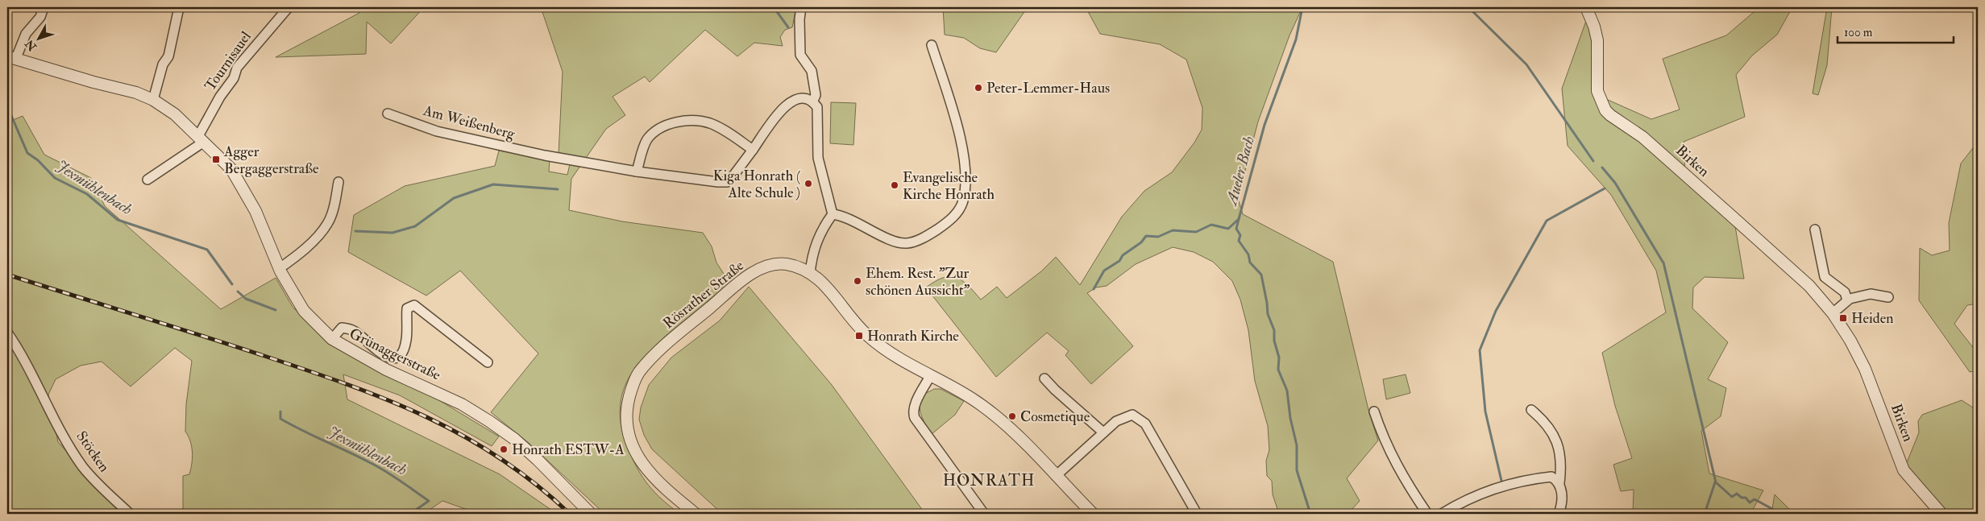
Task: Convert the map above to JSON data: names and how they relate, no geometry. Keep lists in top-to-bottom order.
{
  "streets": {
    "street": [
      "Tournisauel",
      "Am Weißenberg",
      "Birken",
      "Rösrather Straße",
      "Grünaggerstraße",
      "Stöcken"
    ]
  },
  "crossings": [
    ["Tournisauel", "Grünaggerstraße"]
  ],
  "districts": ["HONRATH"],
  "water": ["Aueler Bach", "Jexmühlenbach"],
  "places": {
    "other": [
      "Peter-Lemmer-Haus",
      "Kiga Honrath ( Alte Schule )",
      "Evangelische Kirche Honrath",
      "Ehem. Rest. \"Zur schönen Aussicht\"",
      "Cosmetique",
      "Honrath ESTW-A"
    ],
    "transit": ["Agger Bergaggerstraße", "Heiden", "Honrath Kirche"]
  },
  "scale_bar": "100 m",
  "north": "bottom left"
}
